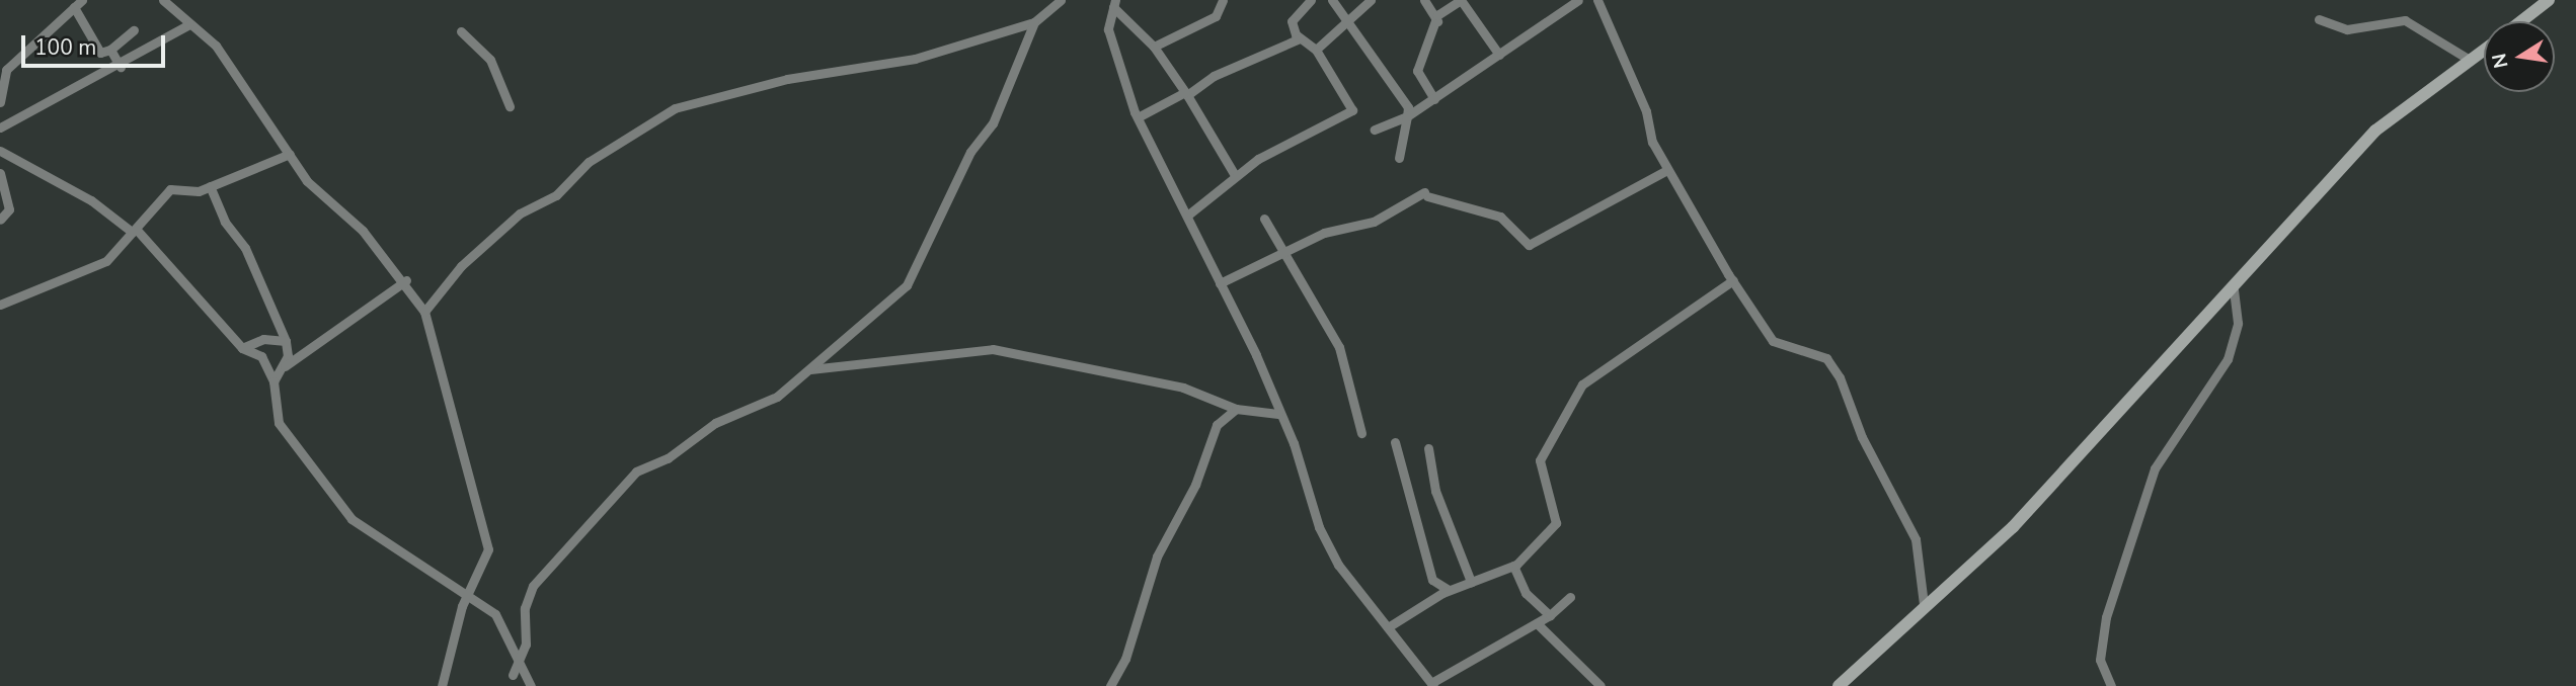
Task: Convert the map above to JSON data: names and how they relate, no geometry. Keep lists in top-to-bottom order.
{
  "scale_bar": "100 m",
  "north": "left"
}
